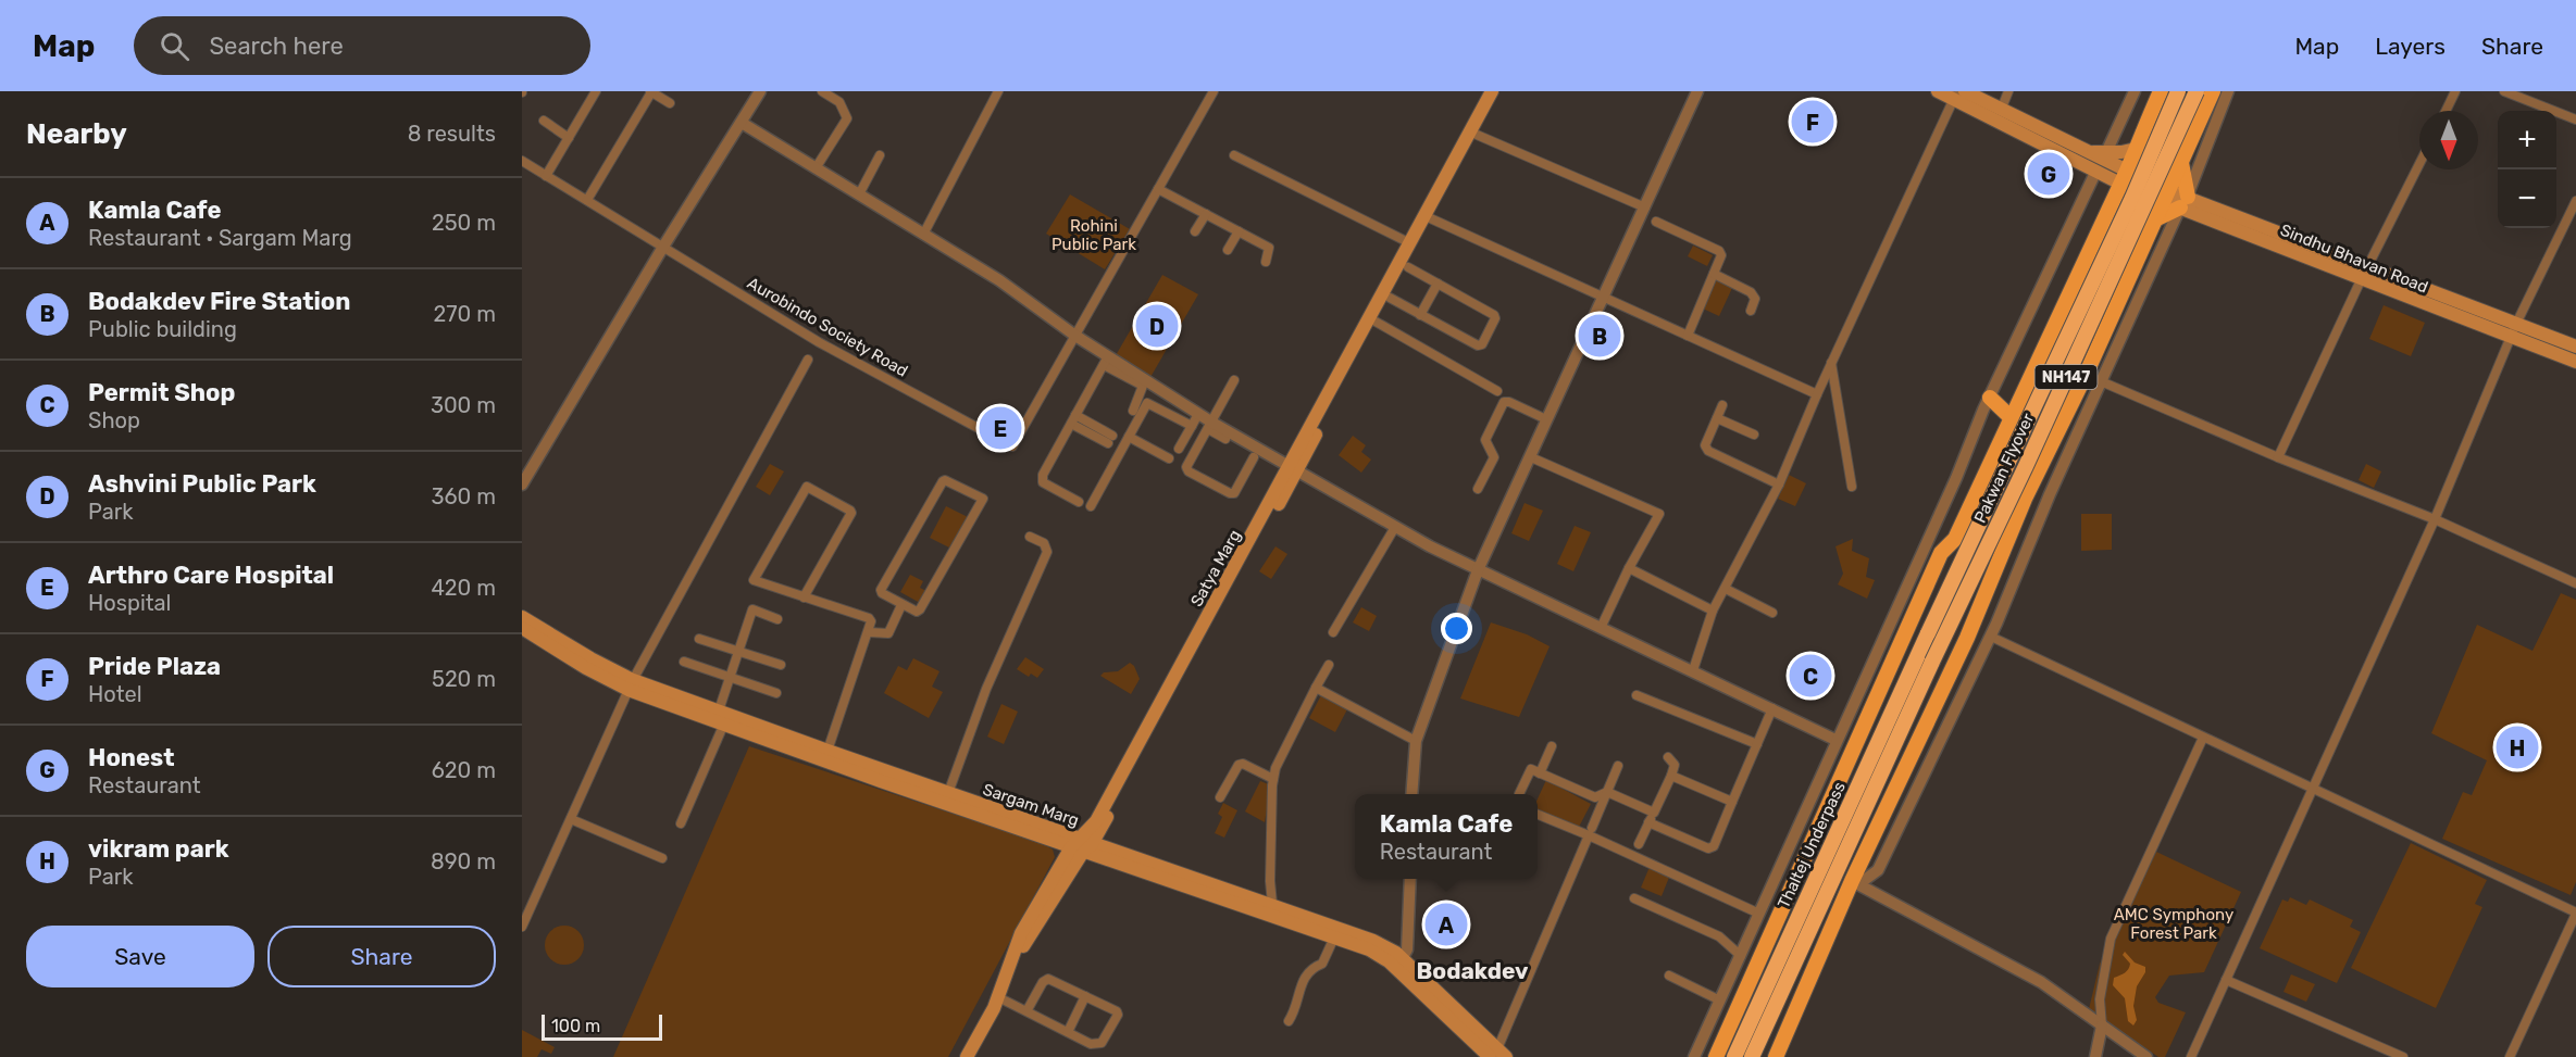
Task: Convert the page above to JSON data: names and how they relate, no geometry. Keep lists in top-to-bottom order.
{
  "streets": {
    "highway": ["NH147", "Pakwan Flyover", "Thaltej Underpass"],
    "main road": ["Sindhu Bhavan Road", "Satya Marg", "Sargam Marg"],
    "street": ["Aurobindo Society Road"]
  },
  "crossings": [
    ["Pakwan Flyover", "Thaltej Underpass"],
    ["Satya Marg", "Sargam Marg"]
  ],
  "districts": ["Bodakdev"],
  "parks": ["Rohini Public Park", "AMC Symphony Forest Park"],
  "scale_bar": "100 m",
  "north": "bottom",
  "page": {
    "header": "Map",
    "search": "Search here",
    "nav": ["Map", "Layers", "Share"],
    "heading": ["Nearby", "8 results"],
    "pins": [
      "F",
      "G",
      "D",
      "B",
      "E",
      "C",
      "H",
      "A"
    ],
    "map_buttons": ["+", "−"],
    "list": [
      {
        "mark": "A",
        "name": "Kamla Cafe",
        "note": "Restaurant · Sargam Marg",
        "value": "250 m"
      },
      {
        "mark": "B",
        "name": "Bodakdev Fire Station",
        "note": "Public building",
        "value": "270 m"
      },
      {
        "mark": "C",
        "name": "Permit Shop",
        "note": "Shop",
        "value": "300 m"
      },
      {
        "mark": "D",
        "name": "Ashvini Public Park",
        "note": "Park",
        "value": "360 m"
      },
      {
        "mark": "E",
        "name": "Arthro Care Hospital",
        "note": "Hospital",
        "value": "420 m"
      },
      {
        "mark": "F",
        "name": "Pride Plaza",
        "note": "Hotel",
        "value": "520 m"
      },
      {
        "mark": "G",
        "name": "Honest",
        "note": "Restaurant",
        "value": "620 m"
      },
      {
        "mark": "H",
        "name": "vikram park",
        "note": "Park",
        "value": "890 m"
      }
    ],
    "popup": ["Kamla Cafe", "Restaurant"],
    "buttons": ["Save", "Share"],
    "scale": "100 m"
  }
}
